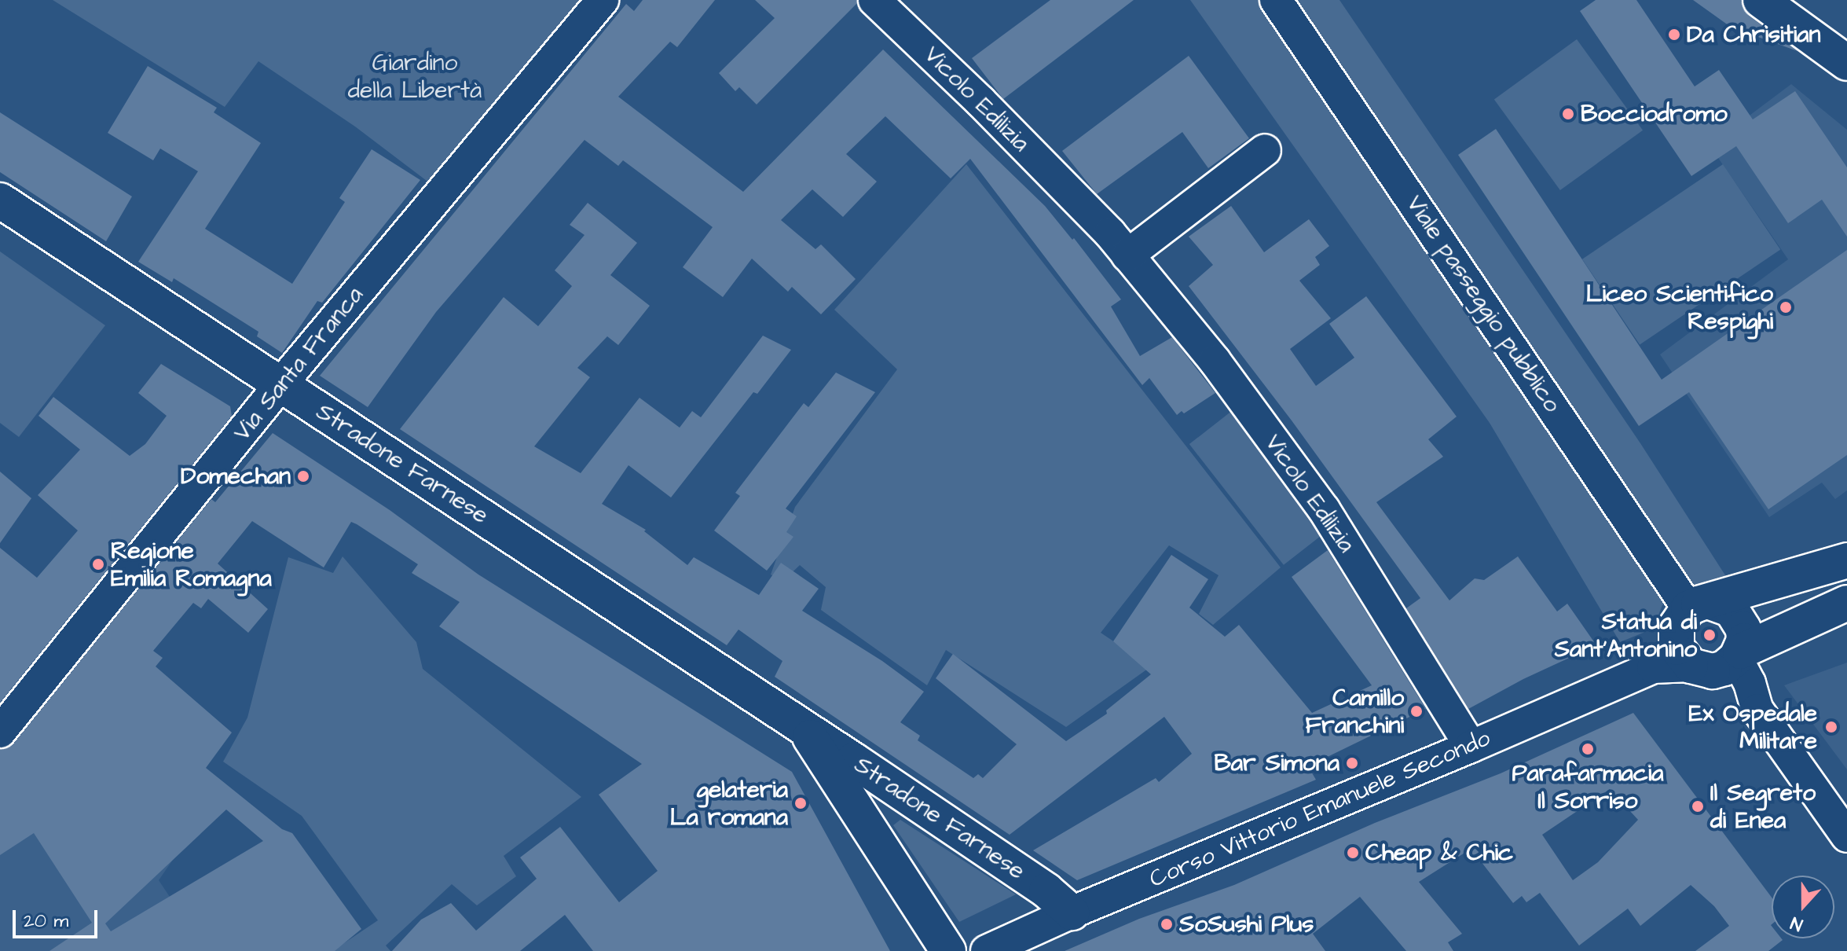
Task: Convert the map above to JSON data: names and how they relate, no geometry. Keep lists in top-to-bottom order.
{
  "streets": {
    "street": [
      "Vicolo Edilizia",
      "Viale passeggio pubblico",
      "Via Santa Franca",
      "Stradone Farnese",
      "Corso Vittorio Emanuele Secondo"
    ]
  },
  "crossings": [
    ["Vicolo Edilizia", "Corso Vittorio Emanuele Secondo"],
    ["Viale passeggio pubblico", "Corso Vittorio Emanuele Secondo"],
    ["Via Santa Franca", "Stradone Farnese"],
    ["Stradone Farnese", "Corso Vittorio Emanuele Secondo"]
  ],
  "parks": ["Giardino della Libertà"],
  "places": [
    "Da Chrisitian",
    "Bocciodromo",
    "Liceo Scientifico Respighi",
    "Domechan",
    "Regione Emilia Romagna",
    "Statua di Sant'Antonino",
    "Camillo Franchini",
    "Ex Ospedale Militare",
    "Parafarmacia Il Sorriso",
    "Bar Simona",
    "gelateria La romana",
    "Il Segreto di Enea",
    "Cheap & Chic",
    "SoSushi Plus"
  ],
  "scale_bar": "20 m",
  "north": "bottom"
}
